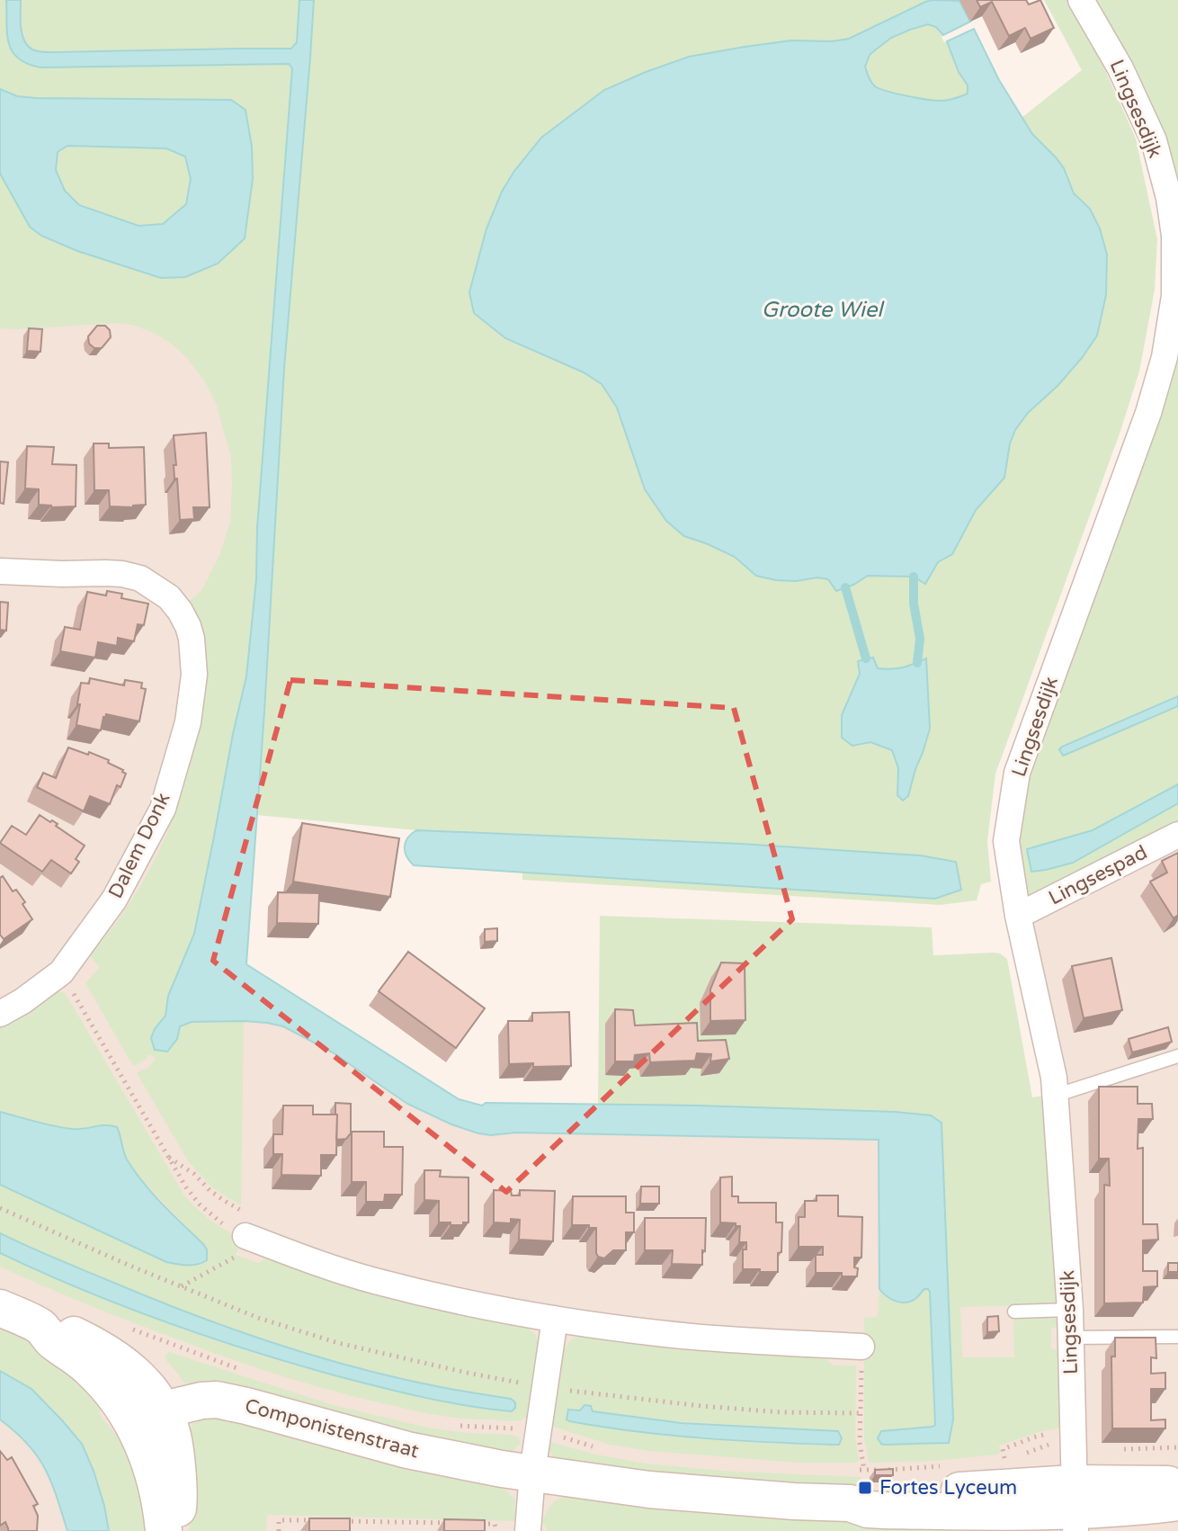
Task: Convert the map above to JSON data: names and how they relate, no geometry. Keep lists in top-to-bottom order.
{
  "streets": {
    "street": [
      "Lingsesdijk",
      "Dalem Donk",
      "Lingsespad",
      "Componistenstraat"
    ]
  },
  "crossings": [
    ["Lingsesdijk", "Lingsespad"],
    ["Lingsesdijk", "Componistenstraat"]
  ],
  "water": ["Groote Wiel"],
  "places": {
    "transit": ["Fortes Lyceum"]
  }
}
